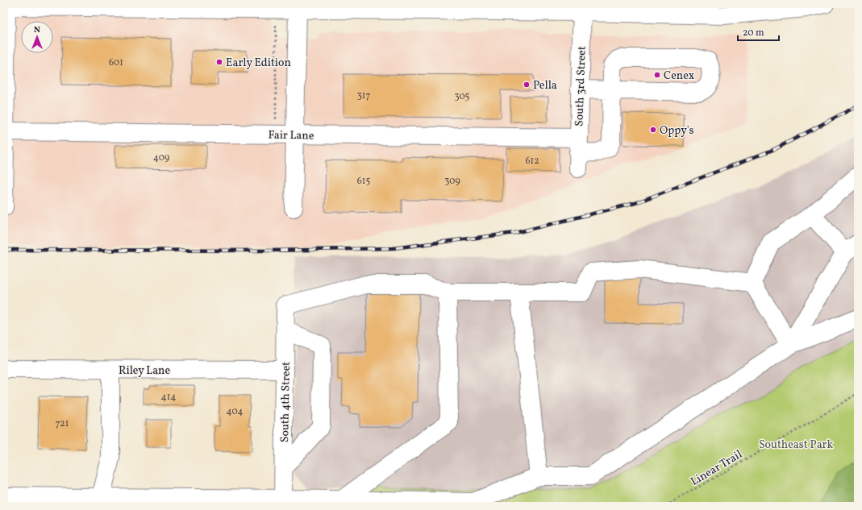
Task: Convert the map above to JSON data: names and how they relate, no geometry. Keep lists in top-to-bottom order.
{
  "streets": {
    "main road": [
      "South 3rd Street",
      "Fair Lane",
      "Riley Lane",
      "South 4th Street"
    ],
    "path": ["Linear Trail"]
  },
  "crossings": [
    ["South 3rd Street", "Fair Lane"],
    ["Riley Lane", "South 4th Street"]
  ],
  "parks": ["Southeast Park"],
  "places": [
    "Early Edition",
    "Cenex",
    "Pella",
    "Oppy's"
  ],
  "house_numbers": [
    "601",
    "317",
    "305",
    "409",
    "612",
    "615",
    "309",
    "414",
    "404",
    "721"
  ],
  "scale_bar": "20 m",
  "north": "top"
}
